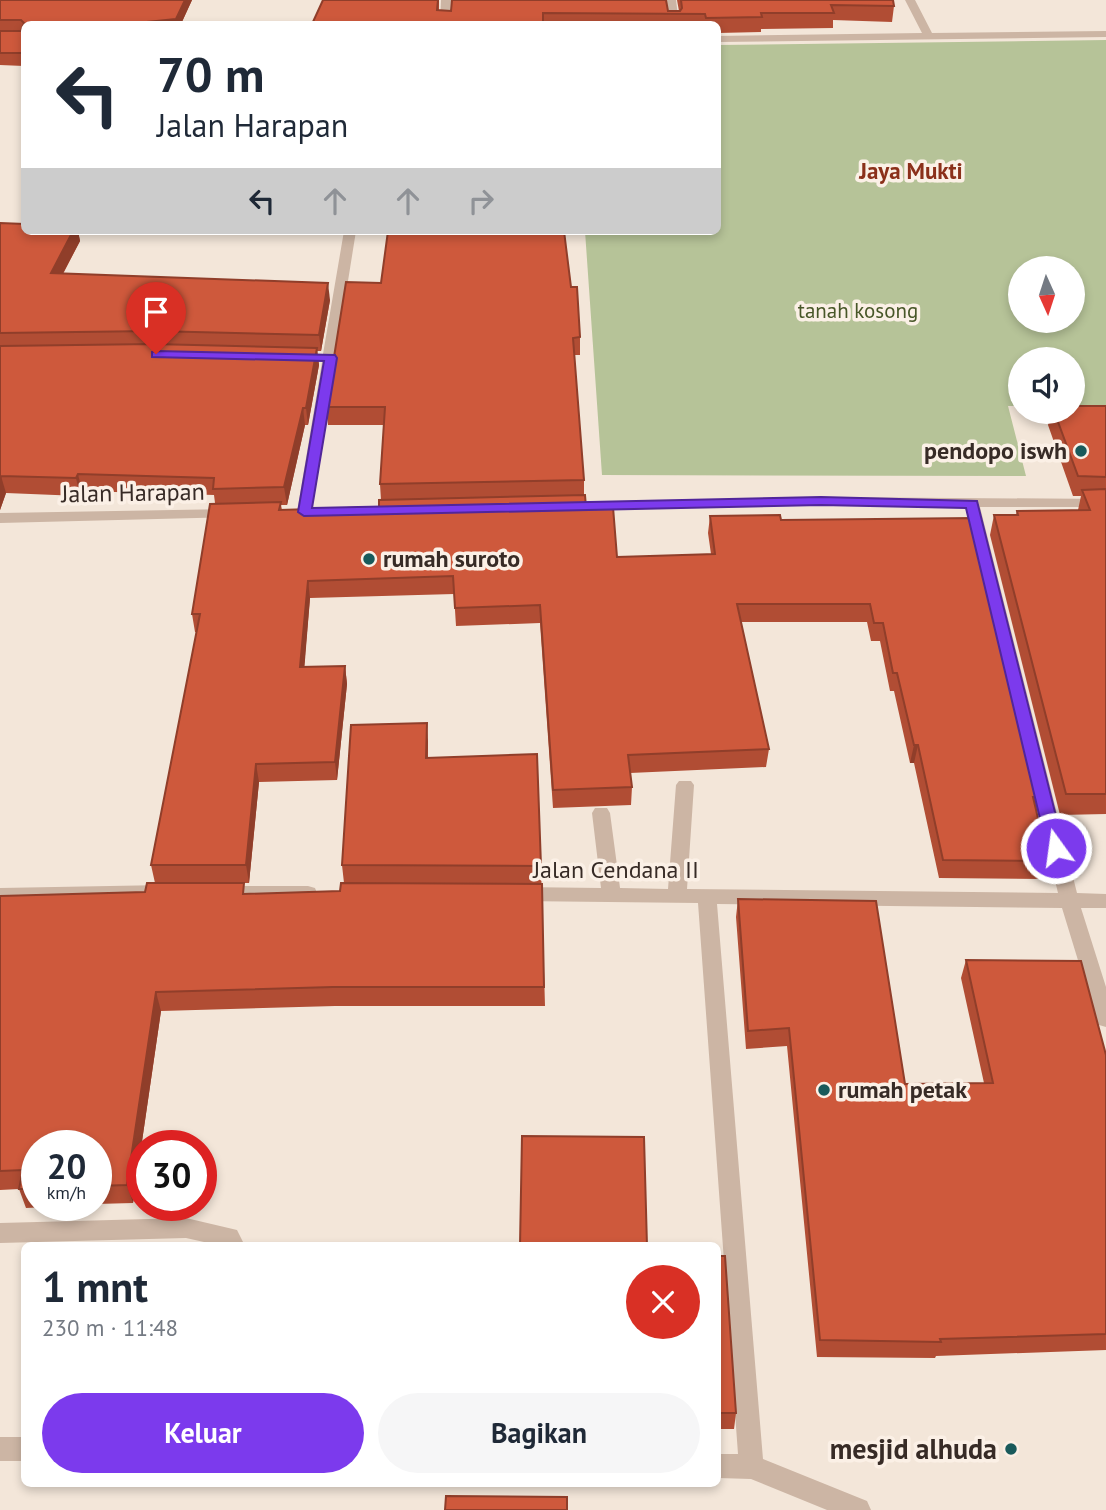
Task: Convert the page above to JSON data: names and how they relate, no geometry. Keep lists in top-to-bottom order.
{
  "streets": {
    "street": ["Jalan Harapan", "Jalan Cendana II"]
  },
  "districts": ["Jaya Mukti"],
  "parks": ["tanah kosong"],
  "places": [
    "pendopo iswh",
    "rumah suroto",
    "rumah petak",
    "mesjid alhuda"
  ],
  "north": "bottom",
  "page": {
    "turn": ["70 m", "Jalan Harapan"],
    "speed": "20 km/h",
    "limit": "30",
    "heading": ["1 mnt", "230 m · 11:48"],
    "buttons": ["Keluar", "Bagikan"]
  }
}
